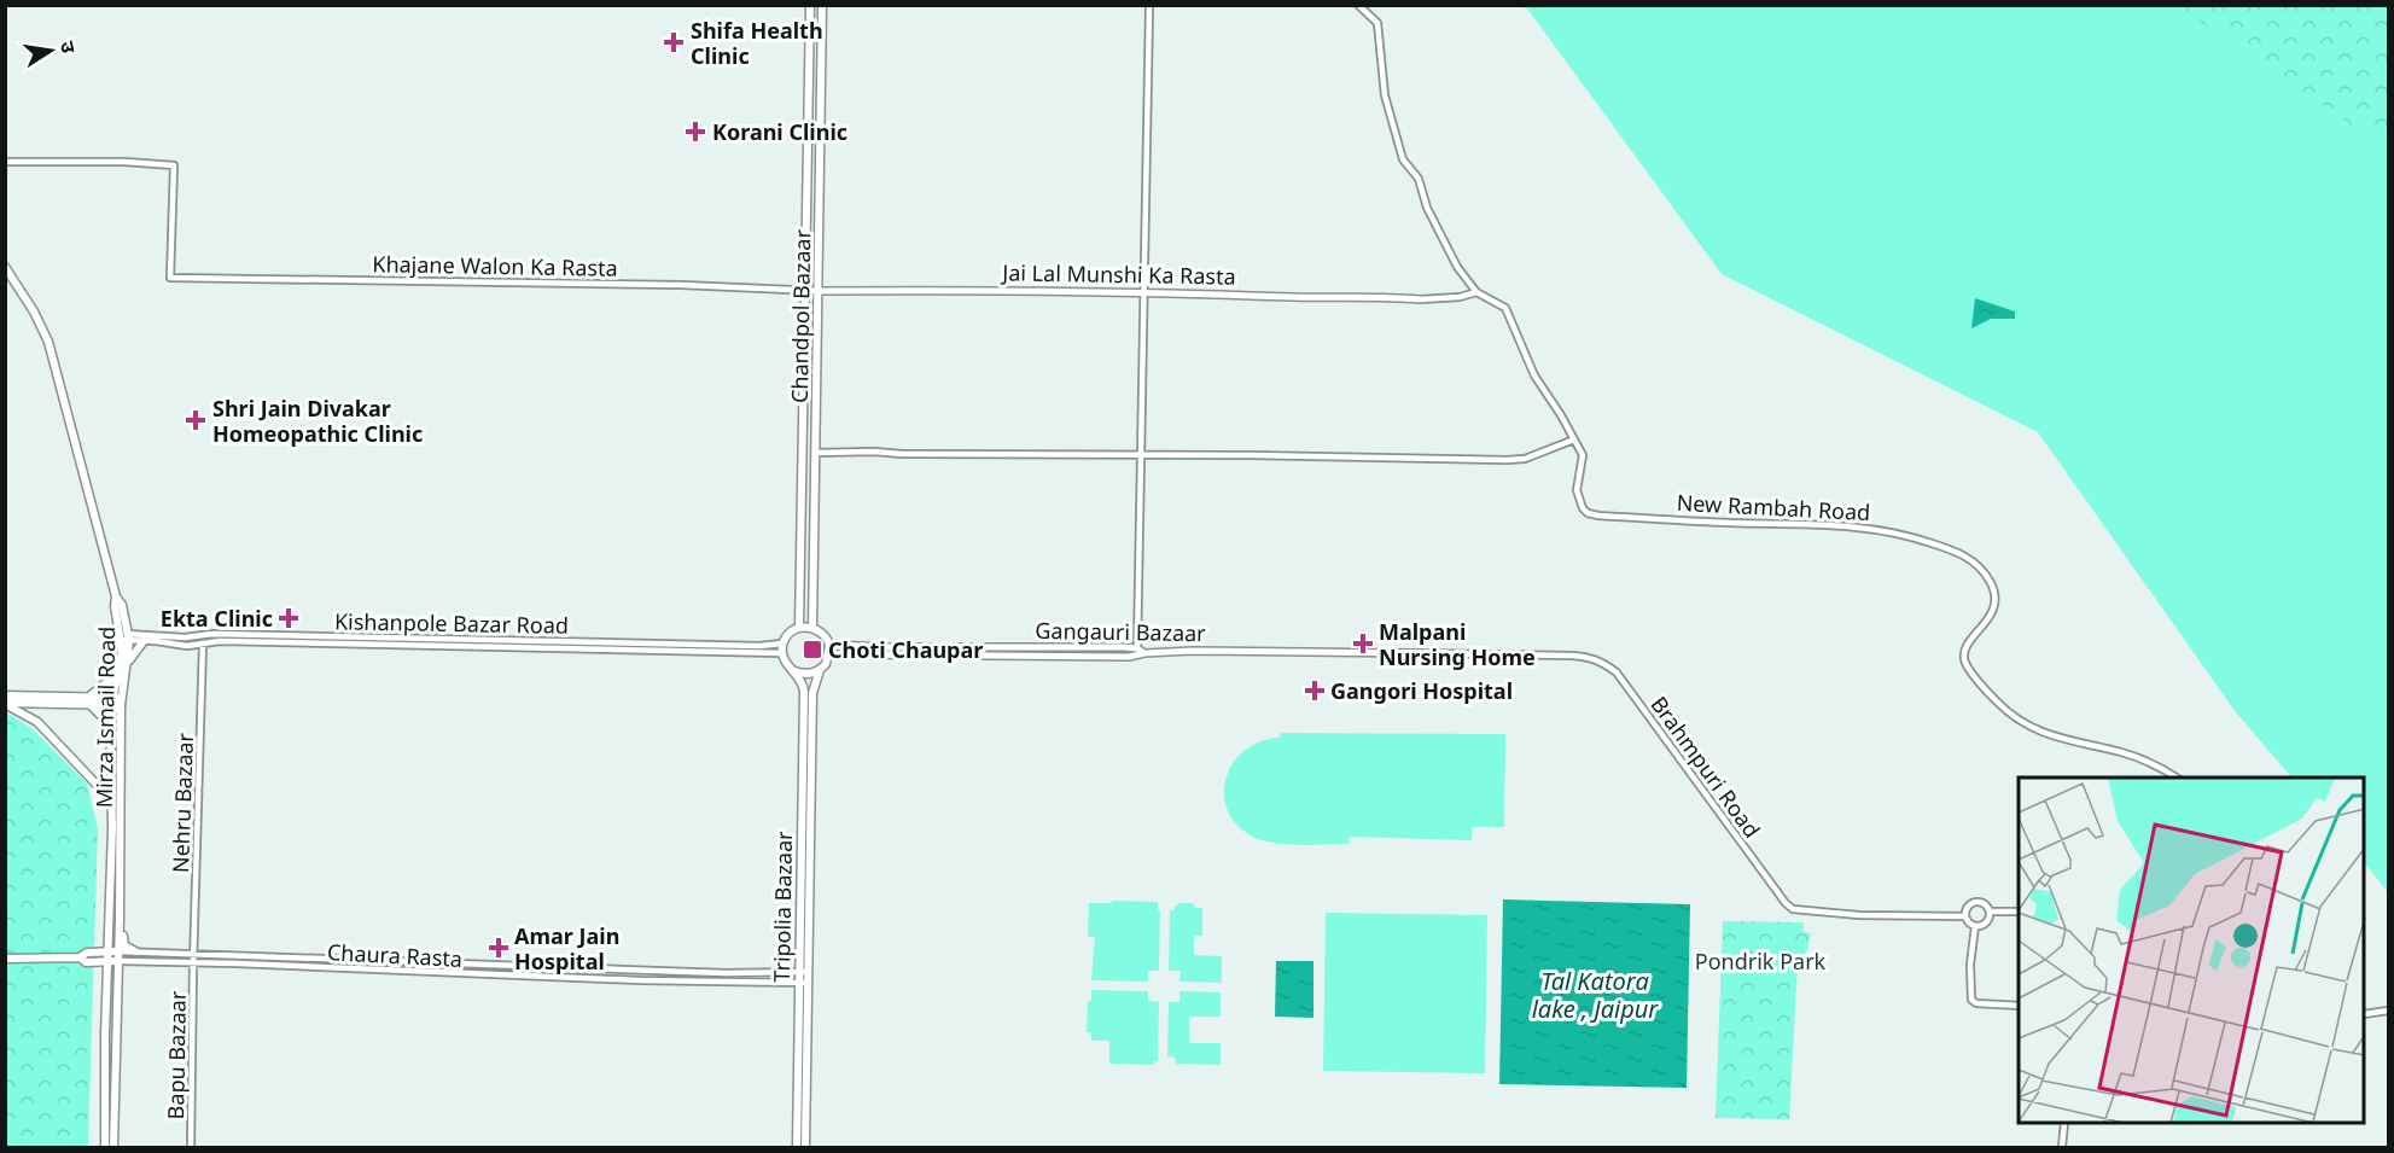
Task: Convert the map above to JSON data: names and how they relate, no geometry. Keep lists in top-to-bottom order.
{
  "streets": {
    "main road": [
      "Jai Lal Munshi Ka Rasta",
      "Chandpol Bazaar",
      "Gangauri Bazaar",
      "Mirza Ismail Road",
      "Tripolia Bazaar"
    ],
    "street": [
      "Khajane Walon Ka Rasta",
      "New Rambah Road",
      "Kishanpole Bazar Road",
      "Brahmpuri Road",
      "Nehru Bazaar",
      "Chaura Rasta",
      "Bapu Bazaar"
    ]
  },
  "crossings": [
    ["Khajane Walon Ka Rasta", "Jai Lal Munshi Ka Rasta"],
    ["Khajane Walon Ka Rasta", "Chandpol Bazaar"],
    ["Jai Lal Munshi Ka Rasta", "Chandpol Bazaar"],
    ["Chandpol Bazaar", "Kishanpole Bazar Road"],
    ["Chandpol Bazaar", "Gangauri Bazaar"],
    ["Chandpol Bazaar", "Tripolia Bazaar"],
    ["Kishanpole Bazar Road", "Gangauri Bazaar"],
    ["Kishanpole Bazar Road", "Mirza Ismail Road"],
    ["Kishanpole Bazar Road", "Tripolia Bazaar"],
    ["Gangauri Bazaar", "Brahmpuri Road"],
    ["Gangauri Bazaar", "Tripolia Bazaar"],
    ["Mirza Ismail Road", "Chaura Rasta"],
    ["Nehru Bazaar", "Chaura Rasta"],
    ["Nehru Bazaar", "Bapu Bazaar"],
    ["Tripolia Bazaar", "Chaura Rasta"],
    ["Chaura Rasta", "Bapu Bazaar"]
  ],
  "water": ["Tal Katora lake , Jaipur"],
  "parks": ["Pondrik Park"],
  "places": {
    "health": [
      "Shifa Health Clinic",
      "Korani Clinic",
      "Shri Jain Divakar Homeopathic Clinic",
      "Ekta Clinic",
      "Malpani Nursing Home",
      "Gangori Hospital",
      "Amar Jain Hospital"
    ],
    "transit": ["Choti Chaupar"]
  },
  "north": "right"
}
